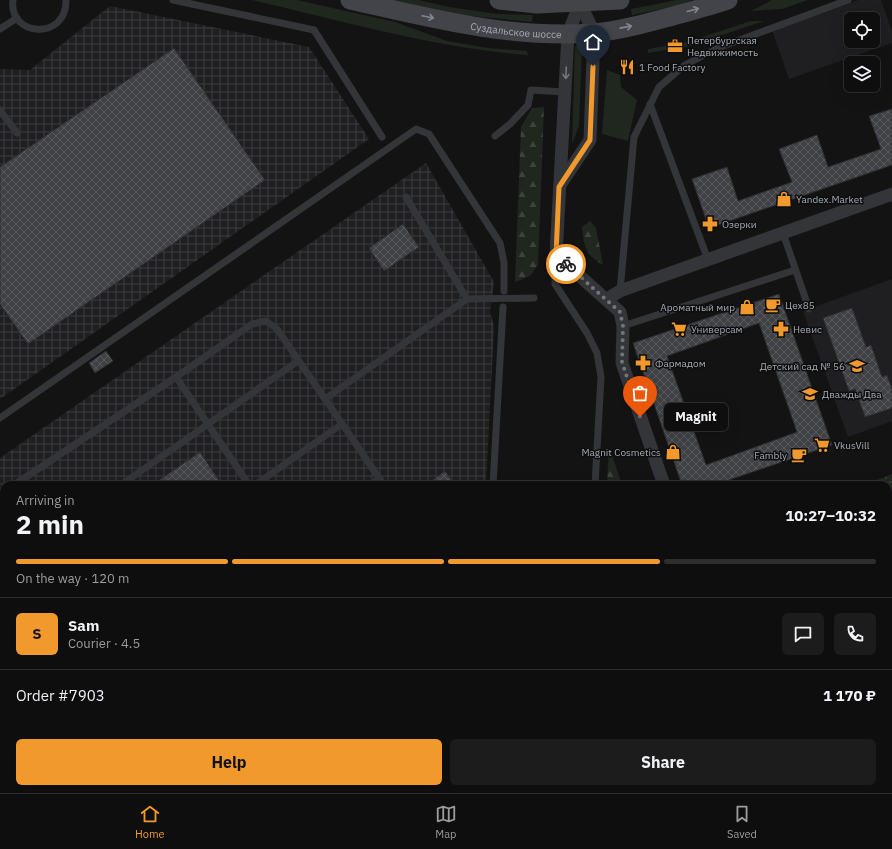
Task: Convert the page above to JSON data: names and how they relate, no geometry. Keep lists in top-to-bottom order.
{
  "streets": {
    "main road": ["Суздальское шоссе"]
  },
  "one_way": ["Суздальское шоссе"],
  "places": {
    "office": ["Петербургская Недвижимость"],
    "restaurant": ["1 Food Factory"],
    "shop": ["Yandex.Market", "Ароматный мир", "Magnit Cosmetics"],
    "pharmacy": ["Озерки", "Невис", "Фармадом"],
    "cafe": ["Цех85", "Fambly"],
    "supermarket": ["Универсам", "VkusVill"],
    "school or university": ["Детский сад № 56", "Дважды Два"],
    "other": ["Magnit"]
  },
  "page": {
    "bubble": "Magnit",
    "heading": ["2 min", "Arriving in", "10:27–10:32"],
    "panel": [
      "Sam",
      "Courier · 4.5",
      "Order #7903",
      "1 170 ₽"
    ],
    "bar": "On the way · 120 m",
    "round": "S",
    "buttons": ["Help", "Share"],
    "tabs": ["Home", "Map", "Saved"]
  }
}
